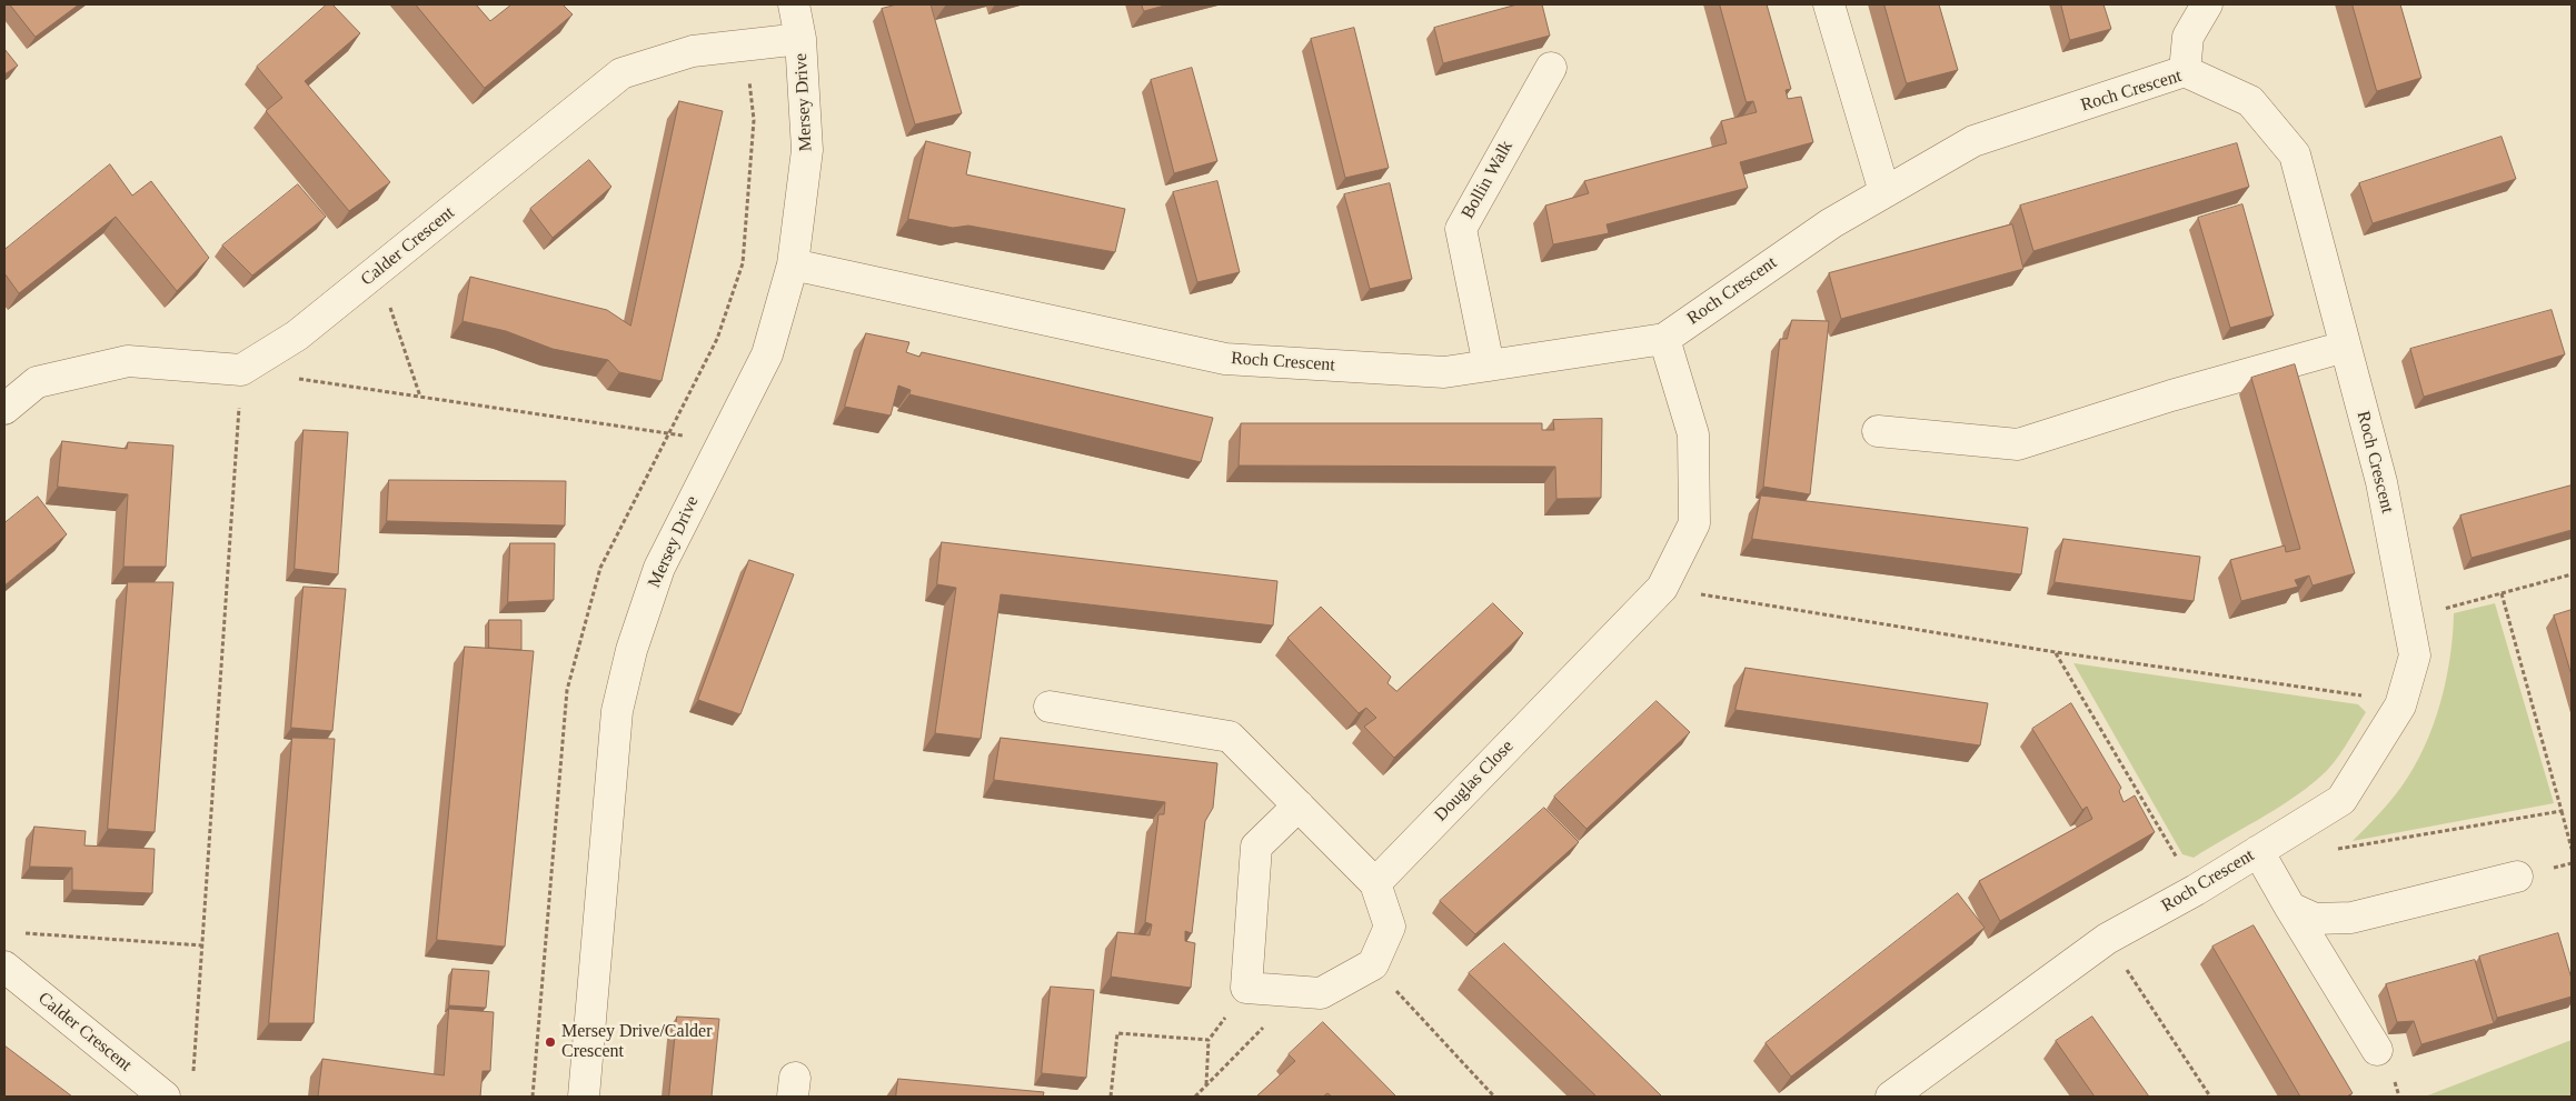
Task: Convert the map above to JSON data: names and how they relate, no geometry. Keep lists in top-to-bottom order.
{
  "streets": {
    "street": [
      "Roch Crescent",
      "Mersey Drive",
      "Bollin Walk",
      "Calder Crescent",
      "Douglas Close"
    ]
  },
  "crossings": [
    ["Roch Crescent", "Mersey Drive"],
    ["Roch Crescent", "Bollin Walk"],
    ["Roch Crescent", "Douglas Close"],
    ["Mersey Drive", "Calder Crescent"]
  ],
  "places": ["Mersey Drive/Calder Crescent"]
}
